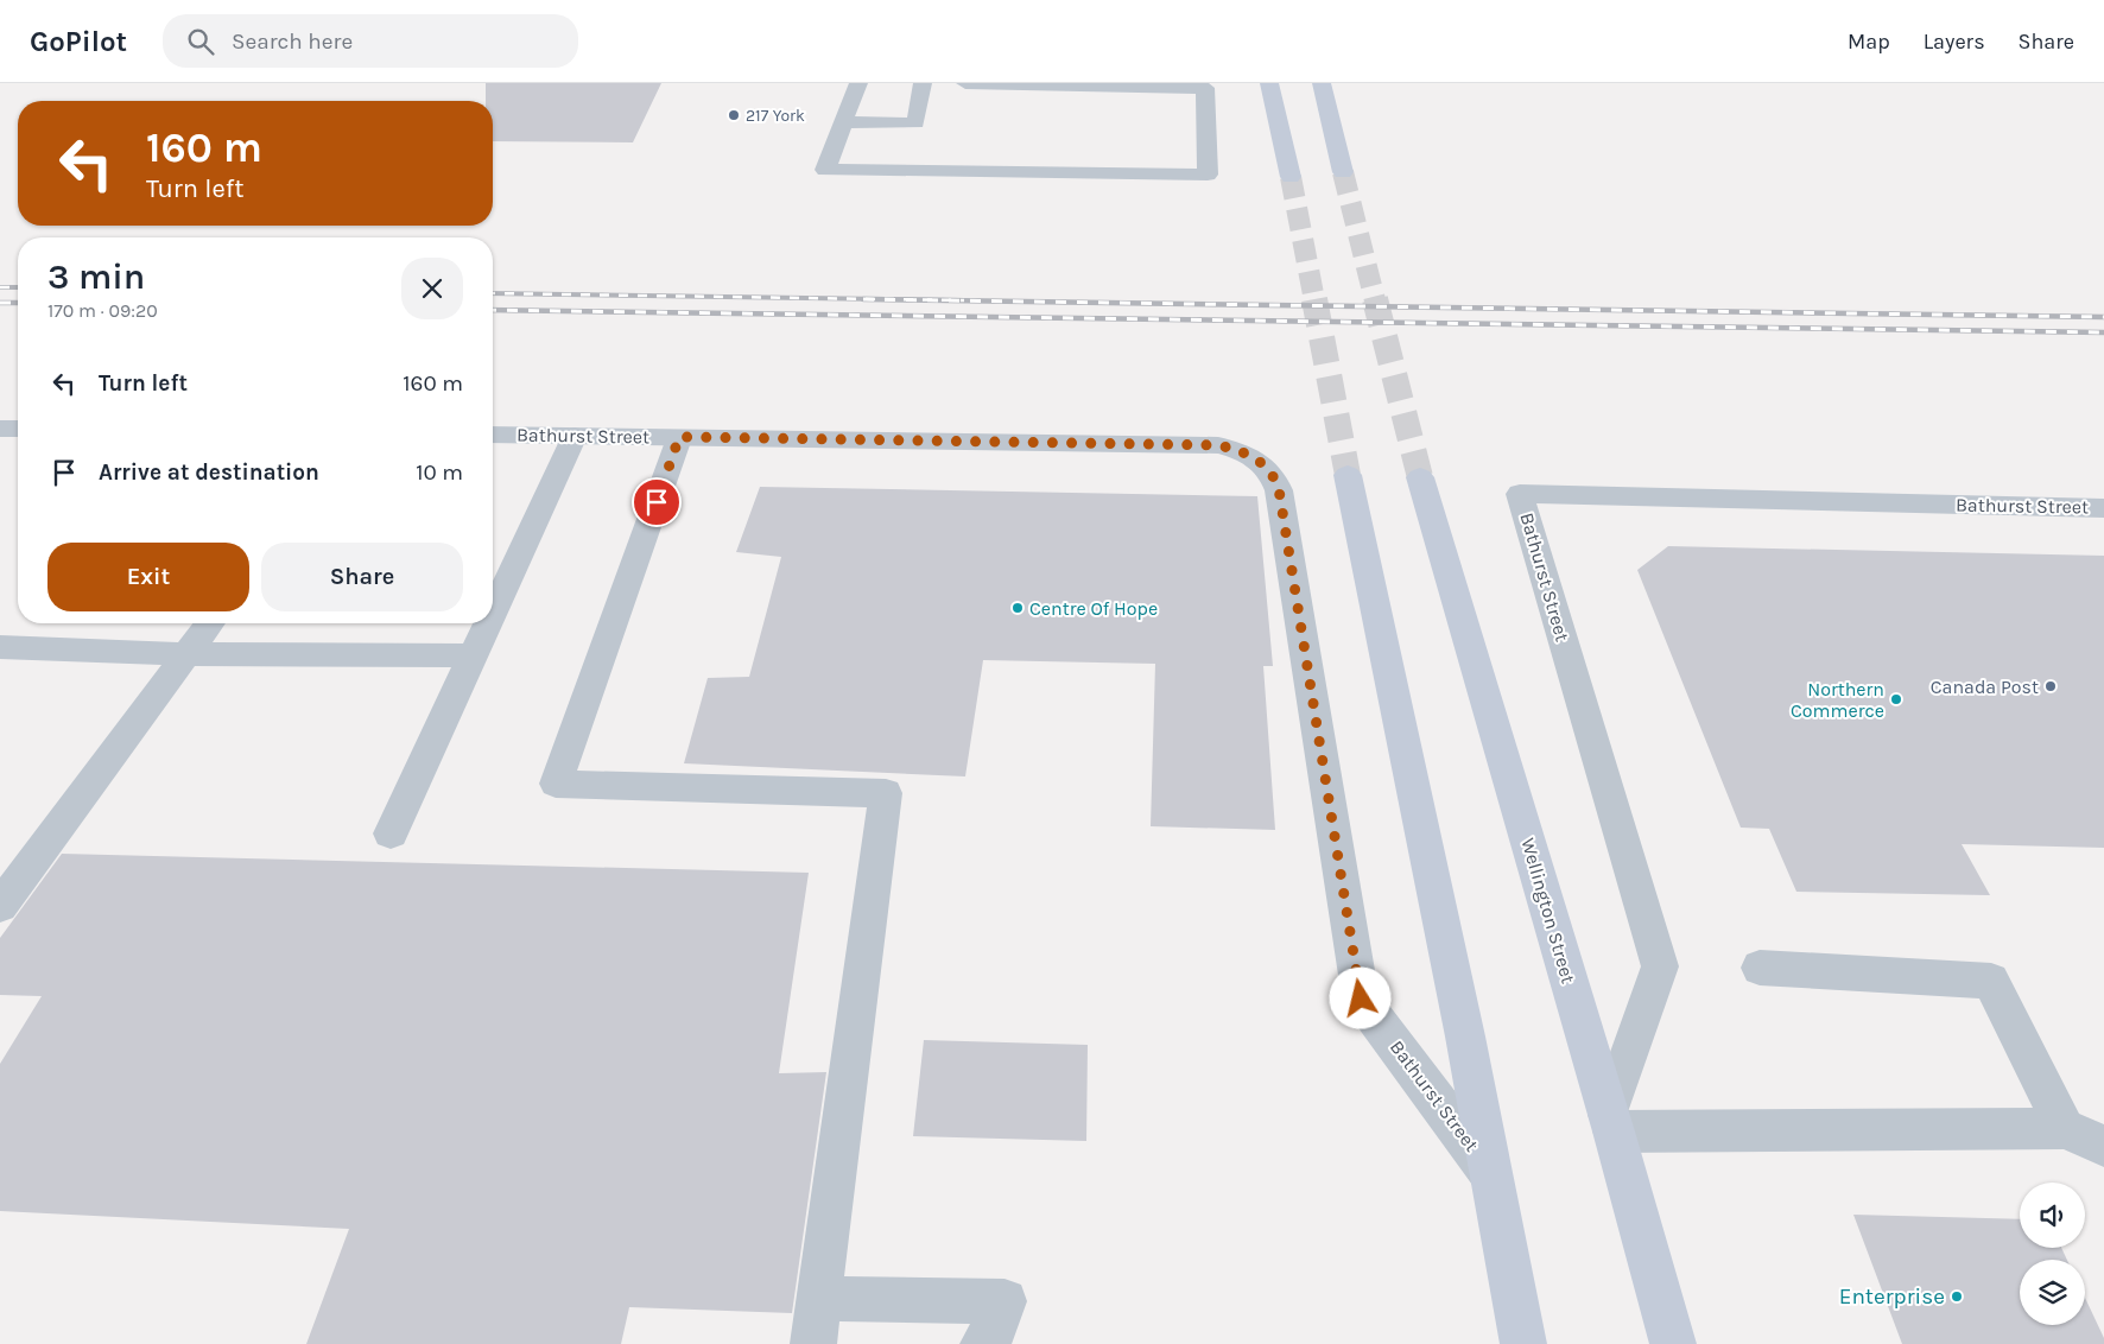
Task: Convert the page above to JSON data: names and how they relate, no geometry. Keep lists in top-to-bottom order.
{
  "streets": {
    "main road": ["Wellington Street"],
    "street": ["Bathurst Street"]
  },
  "crossings": [
    ["Bathurst Street", "Wellington Street"]
  ],
  "places": [
    "217 York",
    "Centre Of Hope",
    "Canada Post",
    "Northern Commerce",
    "Enterprise"
  ],
  "page": {
    "header": "GoPilot",
    "search": "Search here",
    "nav": ["Map", "Layers", "Share"],
    "turn": ["160 m", "Turn left"],
    "heading": ["3 min", "170 m · 09:20"],
    "list": [
      {
        "name": "Turn left",
        "value": "160 m"
      },
      {
        "name": "Arrive at destination",
        "value": "10 m"
      }
    ],
    "buttons": ["Exit", "Share"]
  }
}
